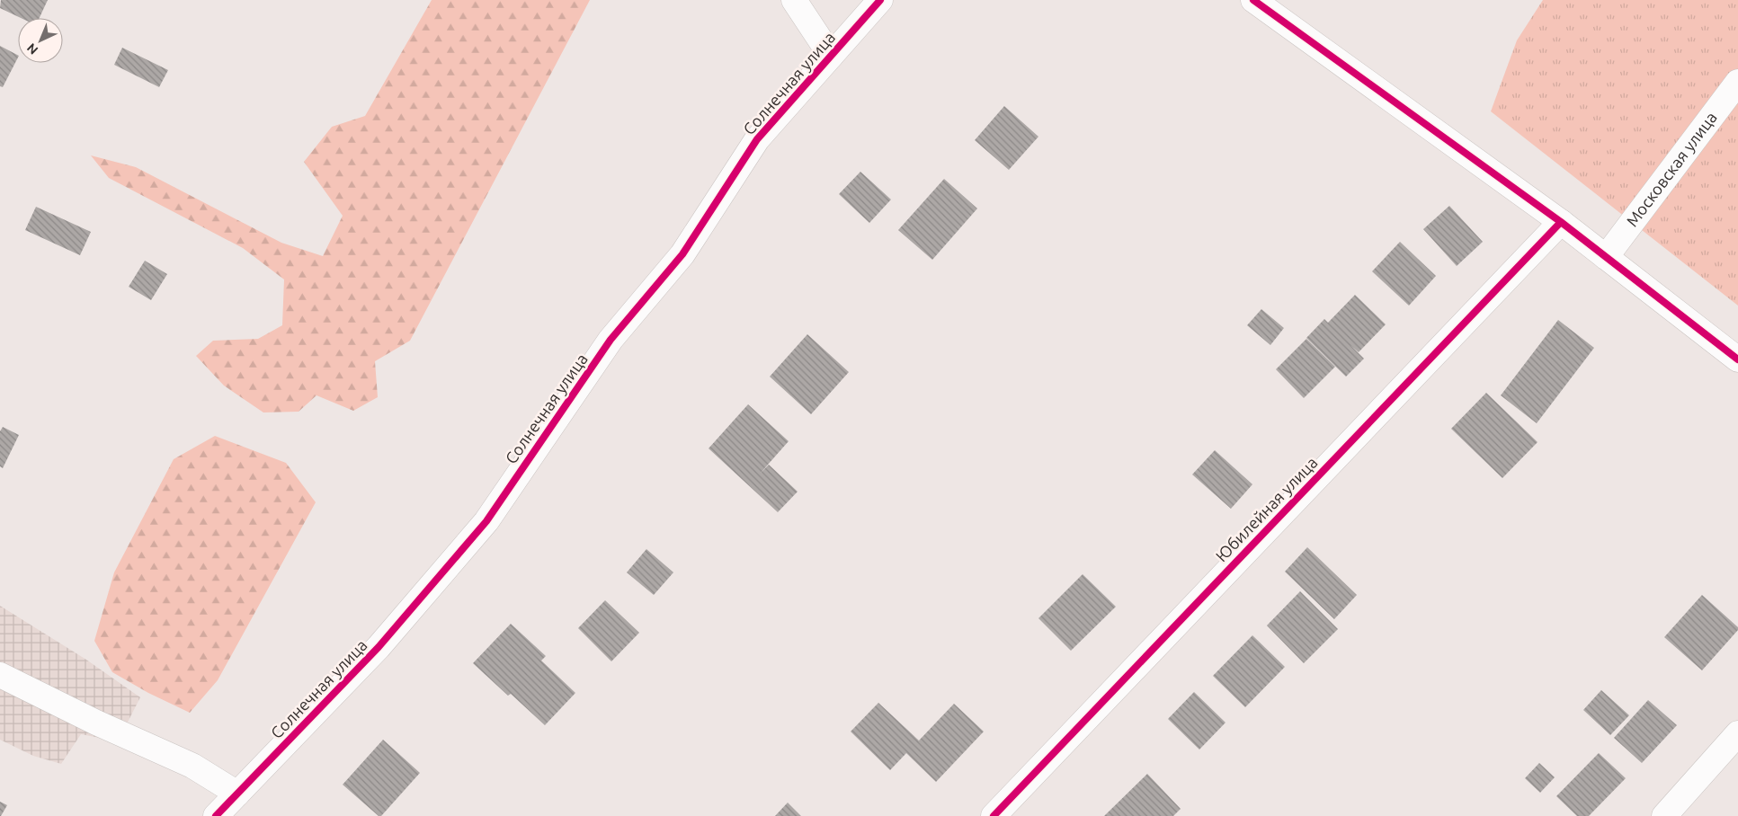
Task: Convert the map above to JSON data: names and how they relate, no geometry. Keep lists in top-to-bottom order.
{
  "streets": {
    "street": ["Солнечная улица", "Московская улица", "Юбилейная улица"]
  },
  "north": "bottom left"
}
